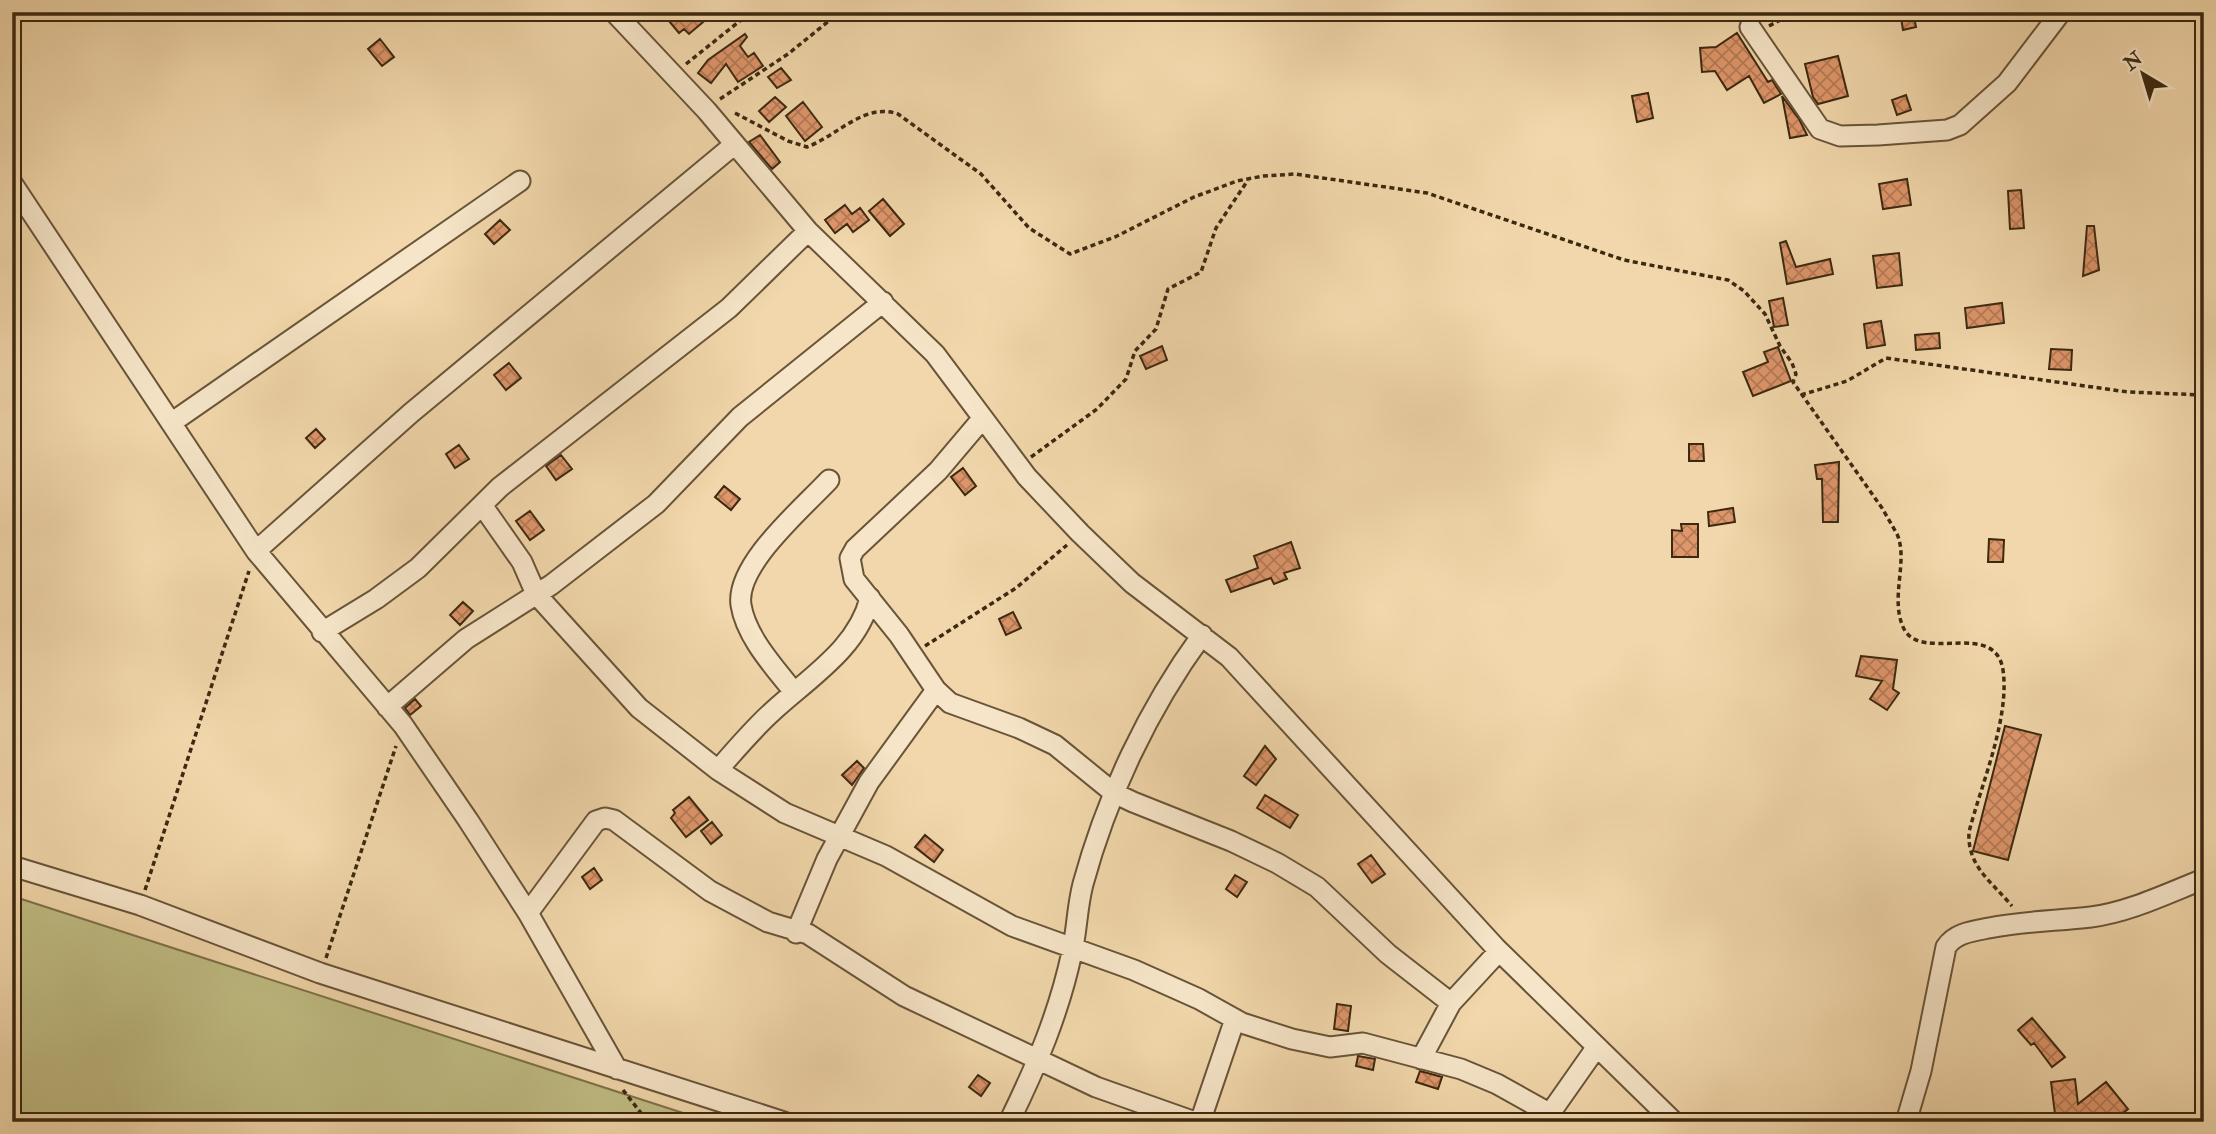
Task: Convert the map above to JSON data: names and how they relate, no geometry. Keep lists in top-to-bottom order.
{
  "north": "top left"
}
